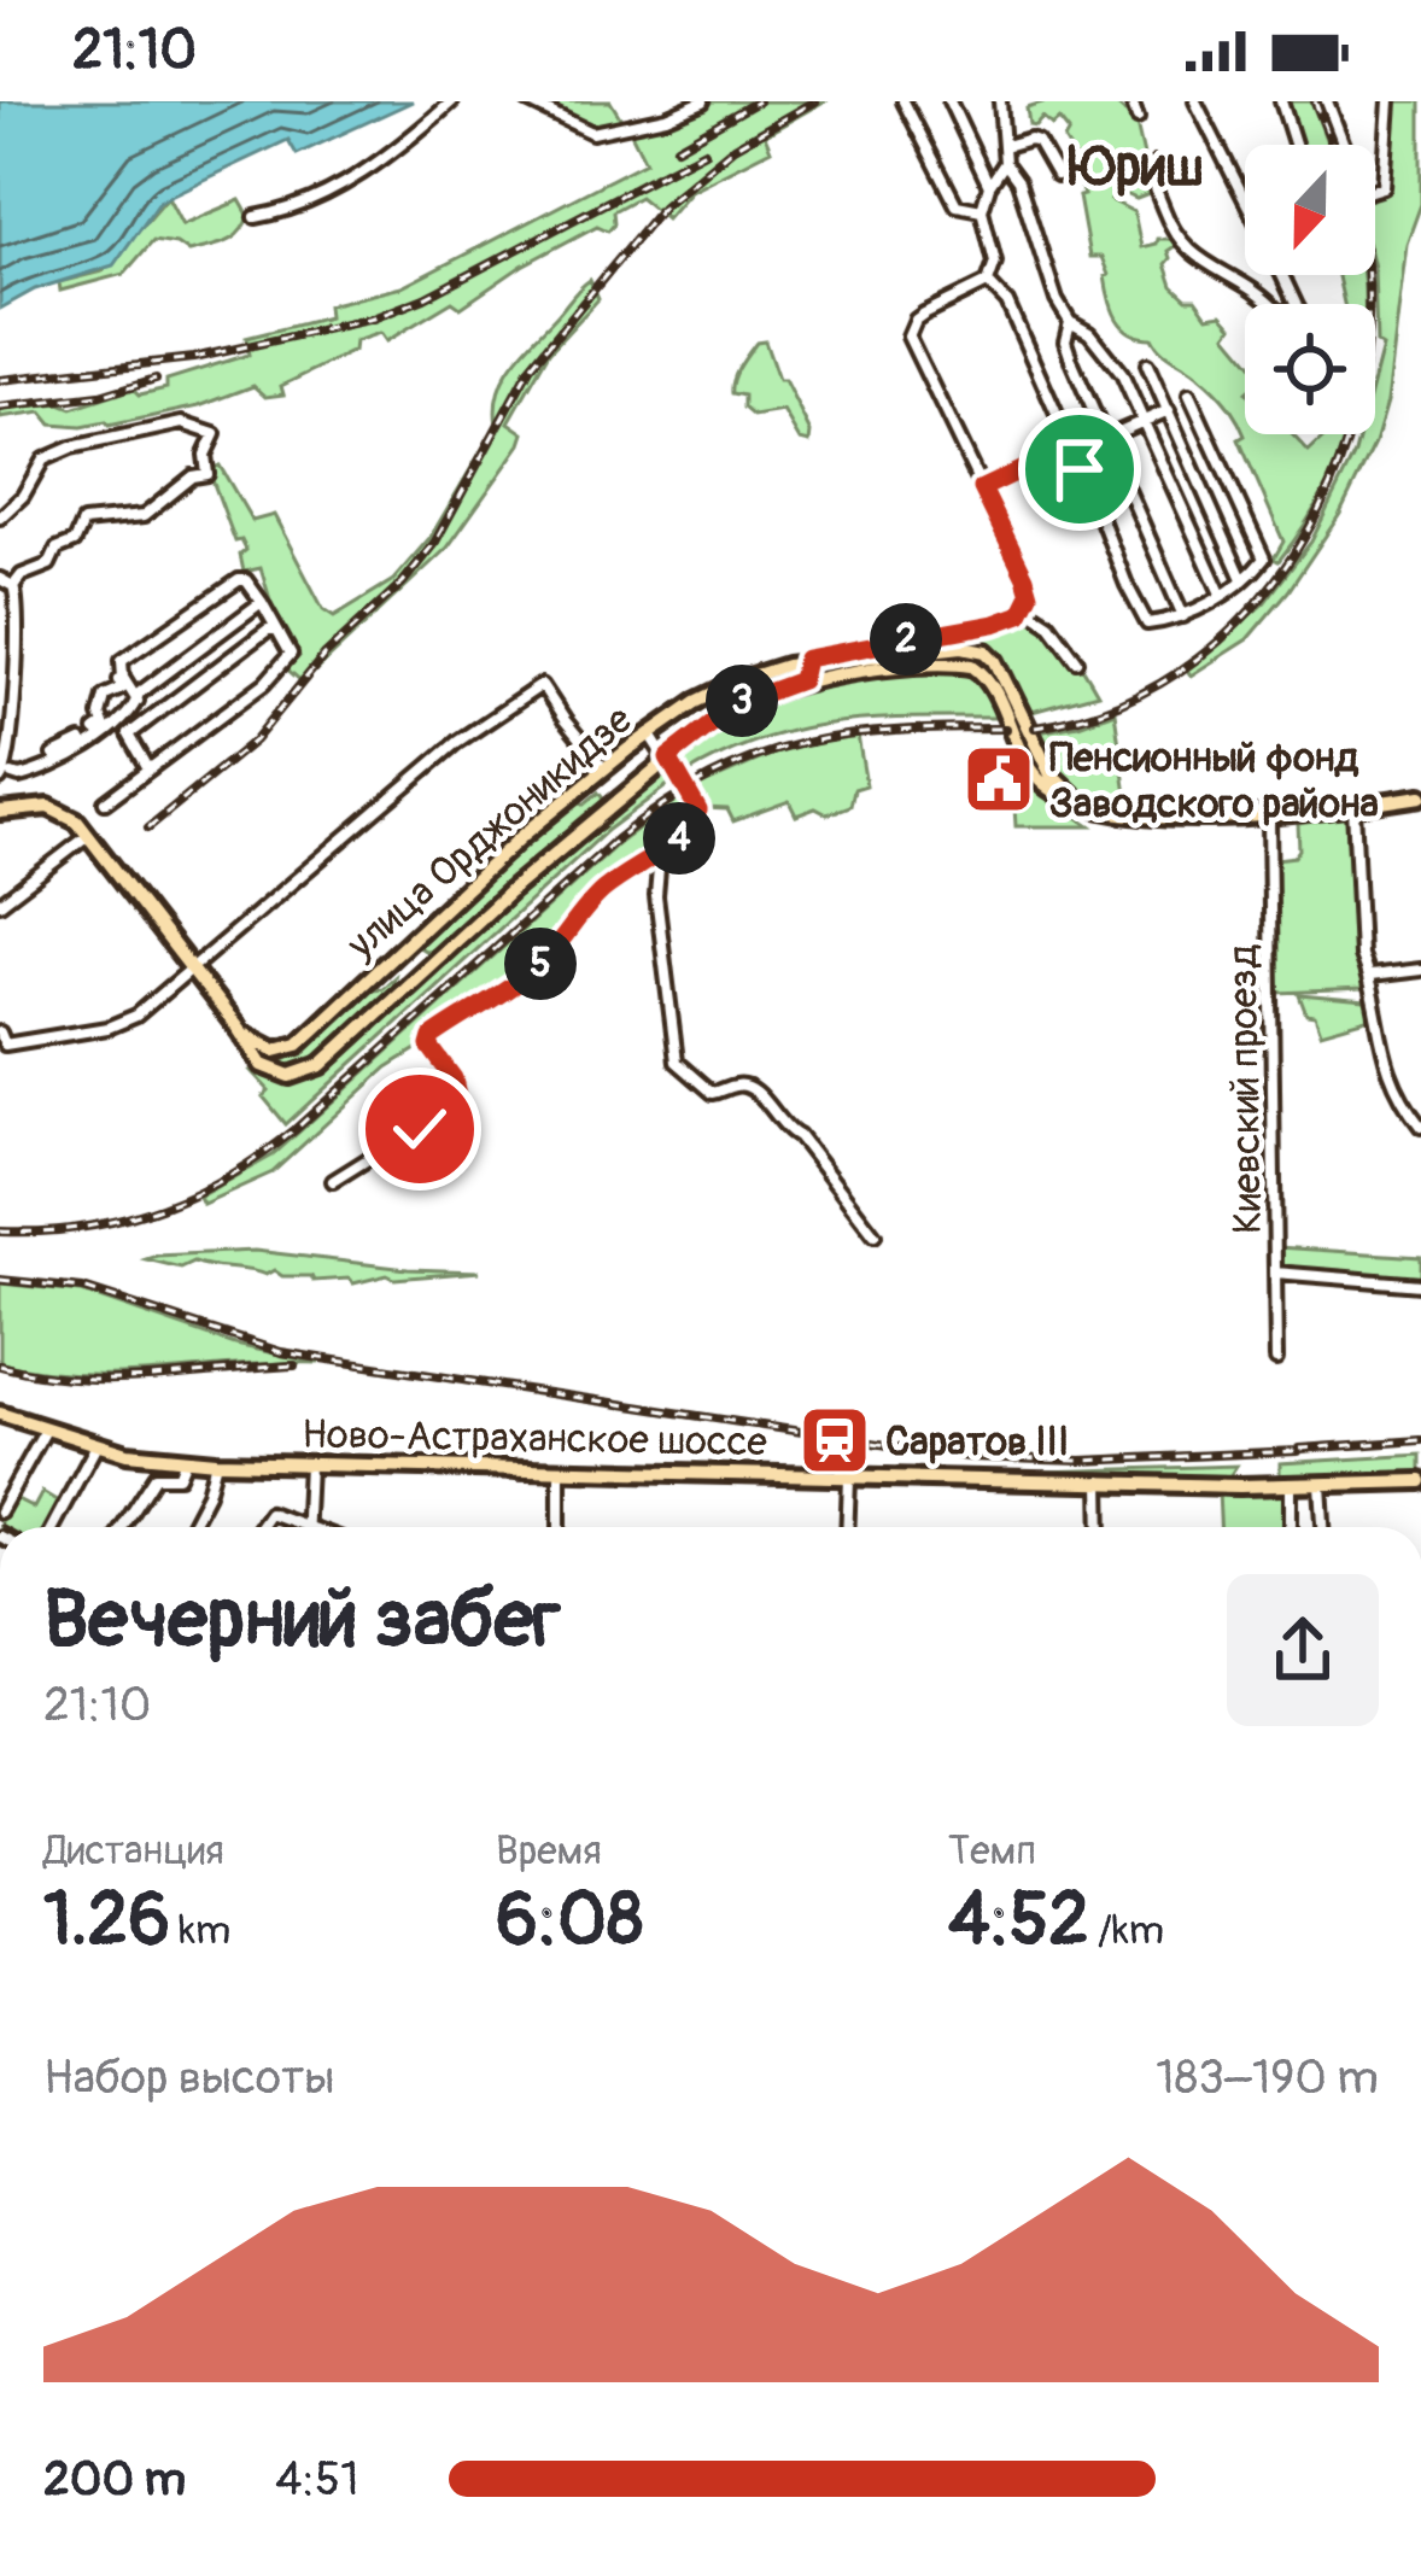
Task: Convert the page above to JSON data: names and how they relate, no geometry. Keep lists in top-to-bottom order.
{
  "streets": {
    "main road": ["улица Орджоникидзе", "Ново-Астраханское шоссе"],
    "street": ["Киевский проезд"]
  },
  "crossings": [
    ["улица Орджоникидзе", "Киевский проезд"]
  ],
  "districts": ["Юриш"],
  "places": {
    "public building": ["Пенсионный фонд Заводского района"],
    "station": ["Саратов III"]
  },
  "north": "bottom",
  "page": {
    "status": "21:10",
    "pins": [
      "2",
      "3",
      "4",
      "5"
    ],
    "heading": ["Вечерний забег", "21:10"],
    "stats": [
      ["Дистанция", "1.26 km"],
      ["Время", "6:08"],
      ["Темп", "4:52 /km"]
    ],
    "chart": ["Набор высоты", "183–190 m"],
    "list": [
      {
        "name": "200 m",
        "note": "4:51"
      }
    ]
  }
}
